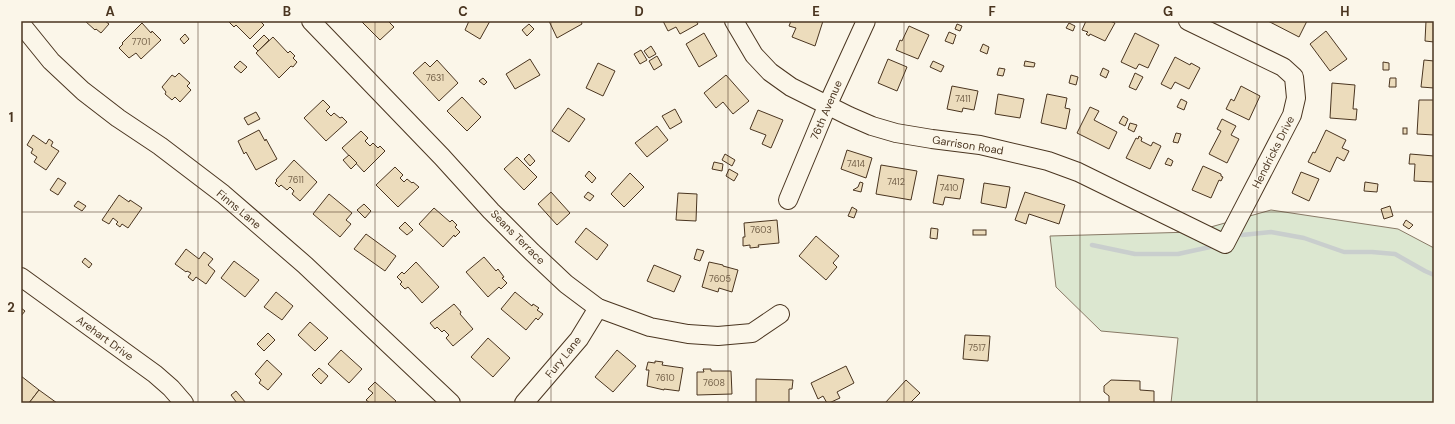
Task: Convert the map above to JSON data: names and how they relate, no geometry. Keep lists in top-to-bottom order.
{
  "streets": {
    "street": [
      "76th Avenue",
      "Garrison Road",
      "Hendricks Drive",
      "Finns Lane",
      "Seans Terrace",
      "Arehart Drive",
      "Fury Lane"
    ]
  },
  "crossings": [
    ["76th Avenue", "Garrison Road"],
    ["Garrison Road", "Hendricks Drive"],
    ["Seans Terrace", "Fury Lane"]
  ],
  "house_numbers": [
    "7701",
    "7631",
    "7411",
    "7414",
    "7611",
    "7412",
    "7410",
    "7603",
    "7605",
    "7517",
    "7610",
    "7608"
  ],
  "grid": {
    "columns": [
      "A",
      "B",
      "C",
      "D",
      "E",
      "F",
      "G",
      "H"
    ],
    "rows": ["1", "2"]
  }
}
